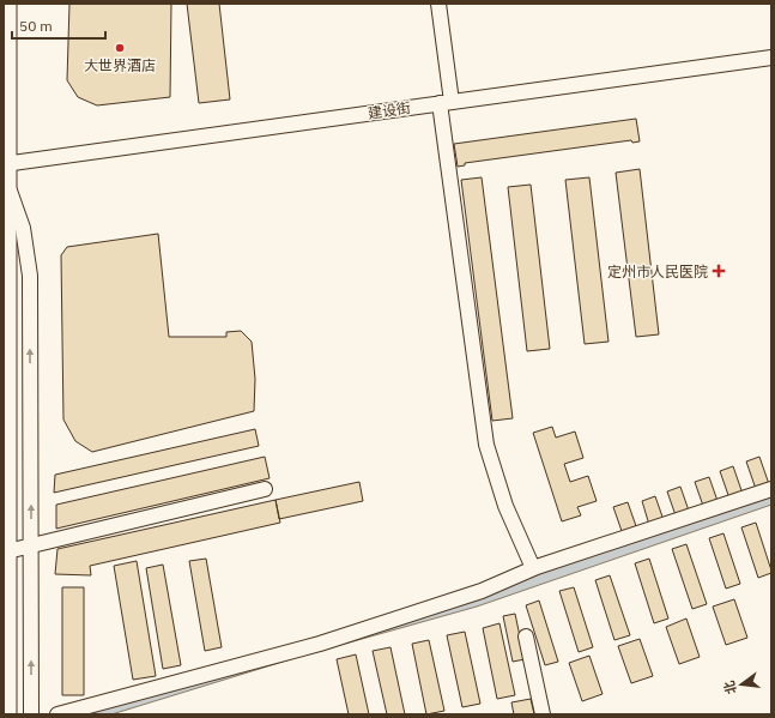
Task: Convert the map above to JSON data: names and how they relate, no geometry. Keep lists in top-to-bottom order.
{
  "streets": {
    "street": ["建设街"]
  },
  "places": {
    "other": ["大世界酒店"],
    "health": ["定州市人民医院"]
  },
  "scale_bar": "50 m",
  "north": "left"
}
